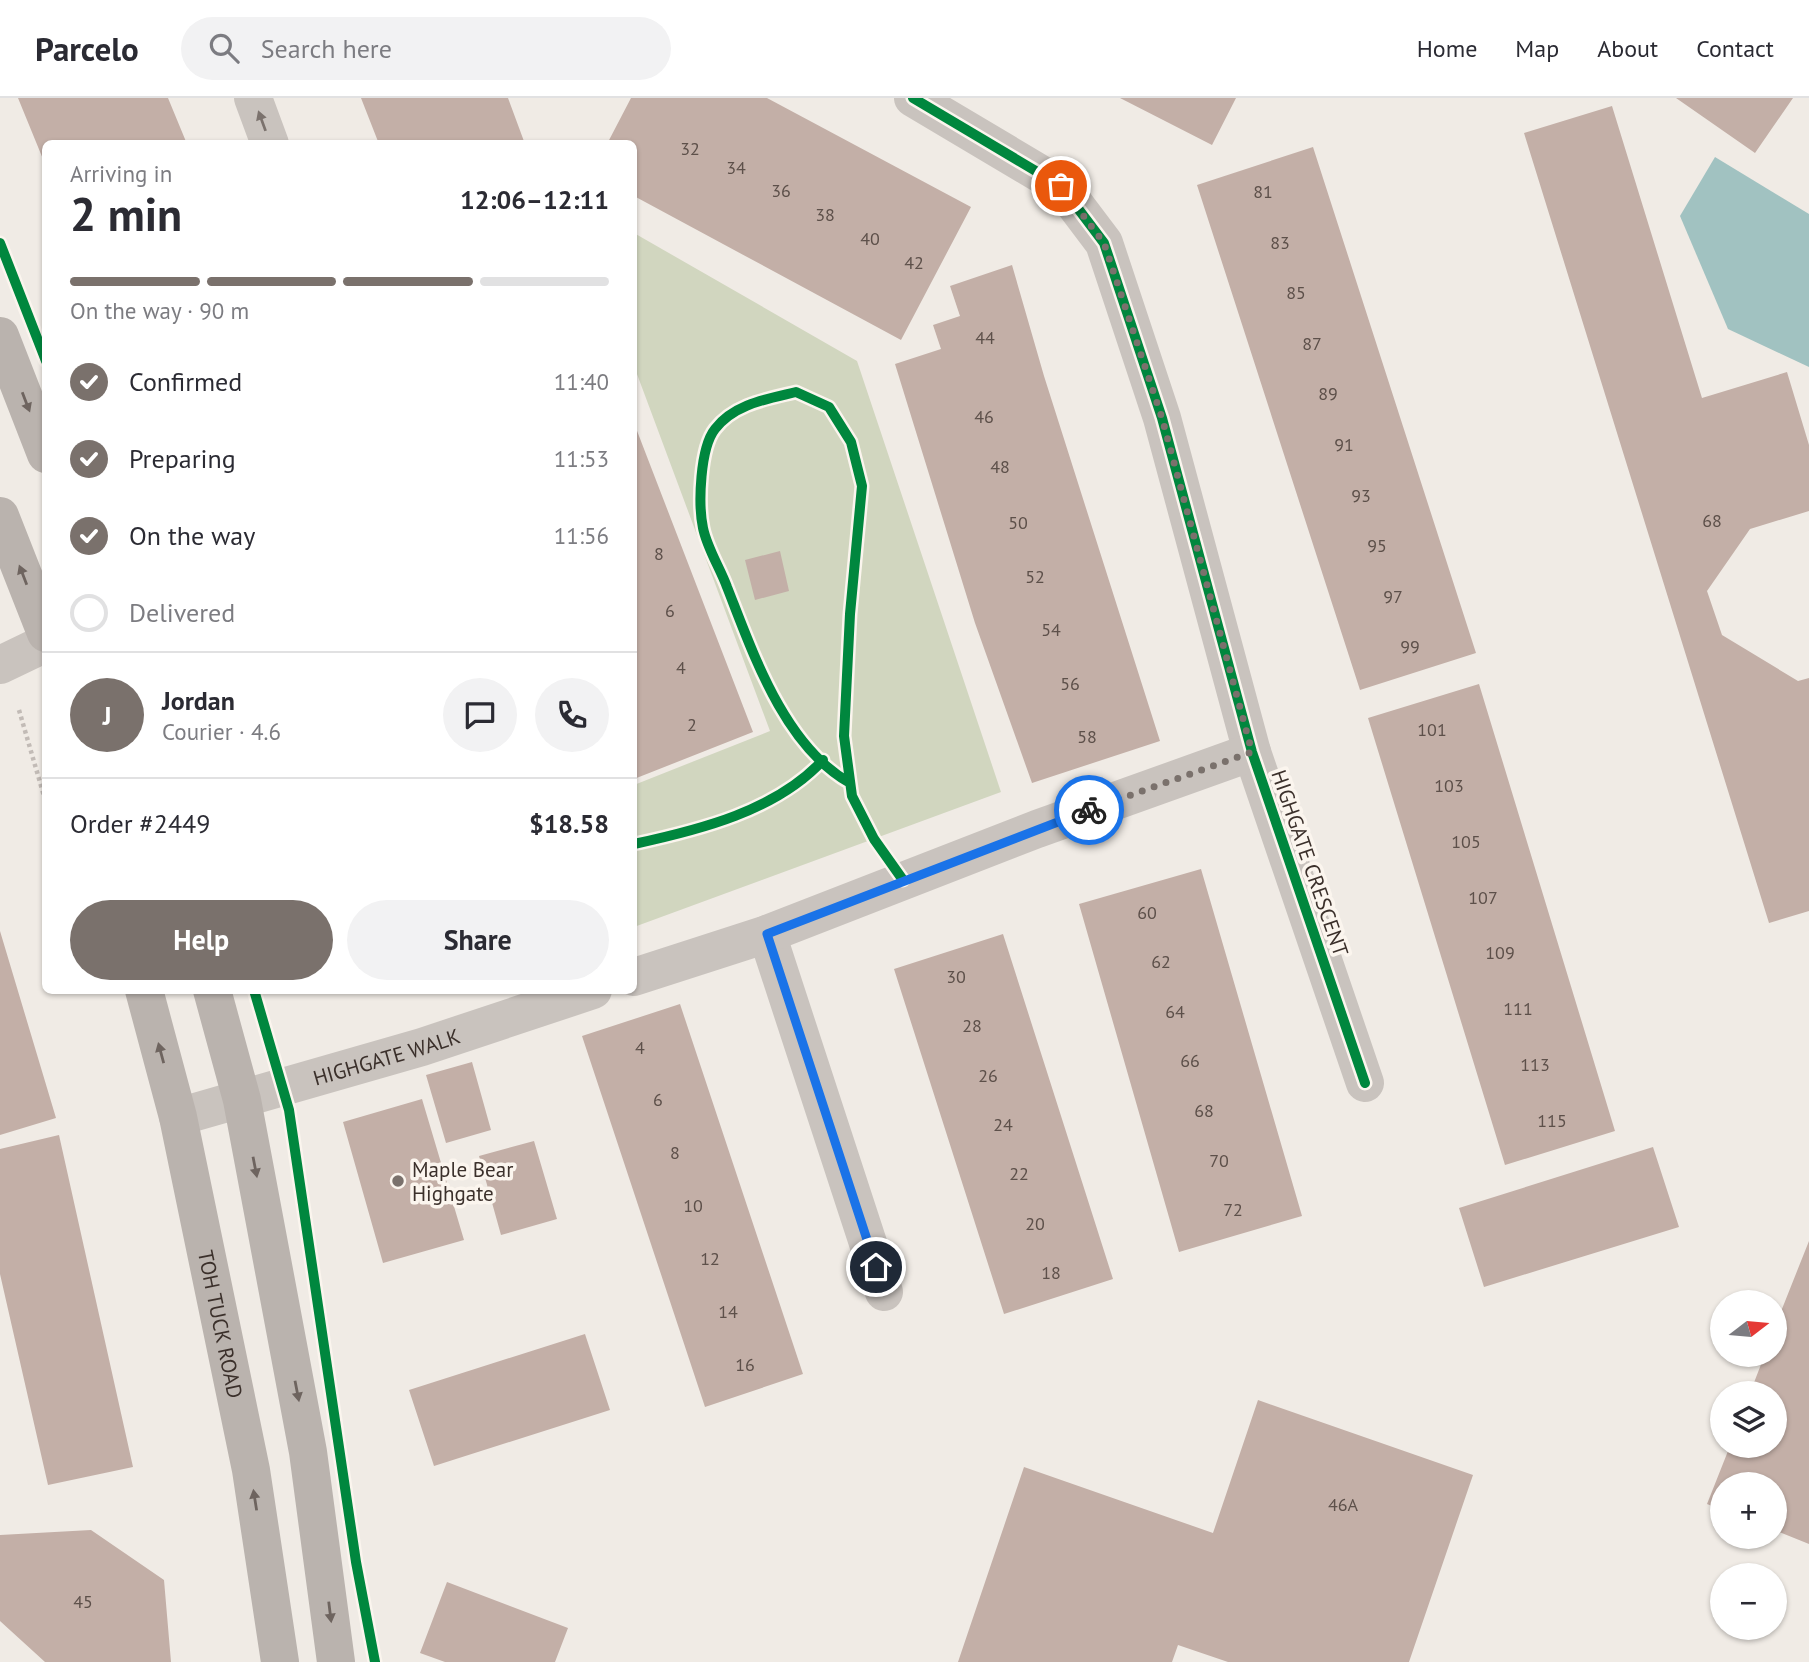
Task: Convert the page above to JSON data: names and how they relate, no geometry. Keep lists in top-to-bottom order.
{
  "streets": {
    "street": ["HIGHGATE CRESCENT", "HIGHGATE WALK", "TOH TUCK ROAD"]
  },
  "crossings": [
    ["HIGHGATE WALK", "TOH TUCK ROAD"]
  ],
  "places": ["Maple Bear Highgate"],
  "house_numbers": [
    "32",
    "34",
    "36",
    "81",
    "38",
    "40",
    "83",
    "42",
    "85",
    "44",
    "87",
    "89",
    "46",
    "91",
    "48",
    "93",
    "68",
    "50",
    "95",
    "8",
    "52",
    "97",
    "6",
    "54",
    "99",
    "4",
    "56",
    "2",
    "101",
    "58",
    "103",
    "105",
    "107",
    "60",
    "109",
    "62",
    "30",
    "111",
    "64",
    "28",
    "4",
    "66",
    "113",
    "26",
    "6",
    "68",
    "115",
    "24",
    "8",
    "70",
    "22",
    "10",
    "72",
    "20",
    "12",
    "18",
    "14",
    "16",
    "46A",
    "45"
  ],
  "north": "right",
  "page": {
    "header": "Parcelo",
    "search": "Search here",
    "nav": [
      "Home",
      "Map",
      "About",
      "Contact"
    ],
    "heading": ["2 min", "Arriving in", "12:06–12:11"],
    "panel": [
      "Jordan",
      "Courier · 4.6",
      "Order #2449",
      "$18.58"
    ],
    "bar": "On the way · 90 m",
    "list": [
      ["Confirmed", "11:40"],
      ["Preparing", "11:53"],
      ["On the way", "11:56"],
      "Delivered"
    ],
    "round": "J",
    "buttons": ["Help", "Share"],
    "map_buttons": ["+", "−"]
  }
}
